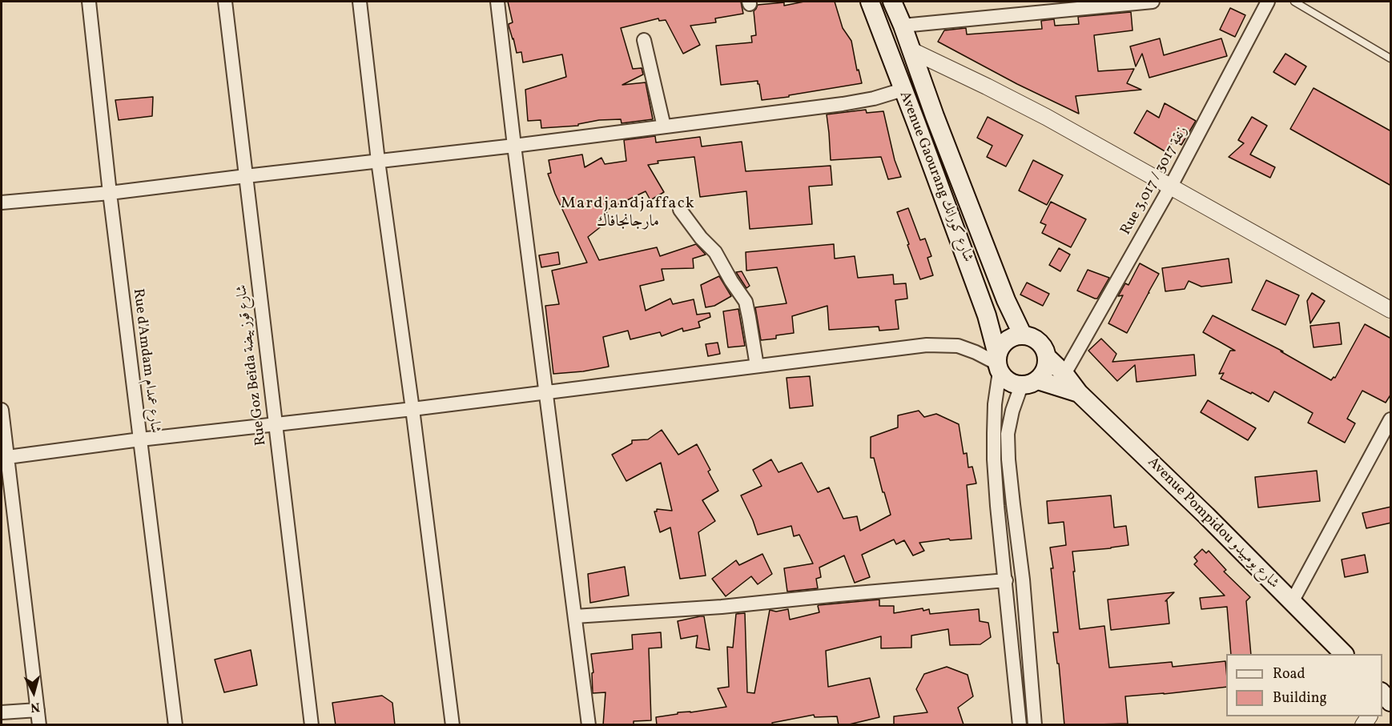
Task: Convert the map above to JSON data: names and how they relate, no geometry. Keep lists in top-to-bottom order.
{
  "streets": {
    "main road": ["Avenue Gaourang شارع كورانك", "Avenue Pompidou شارع بومبيدو"],
    "street": ["Rue 3,017 / زنقة 3017", "Rue d'Amdam شارع عمدام", "Rue Goz Beïda شارع قوز بيضة"]
  },
  "crossings": [
    ["Avenue Gaourang شارع كورانك", "Avenue Pompidou شارع بومبيدو"],
    ["Rue 3,017 / زنقة 3017", "Avenue Pompidou شارع بومبيدو"]
  ],
  "districts": ["Mardjandjaffack مارجانجافاك"],
  "legend": ["Road", "Building"],
  "north": "bottom"
}
